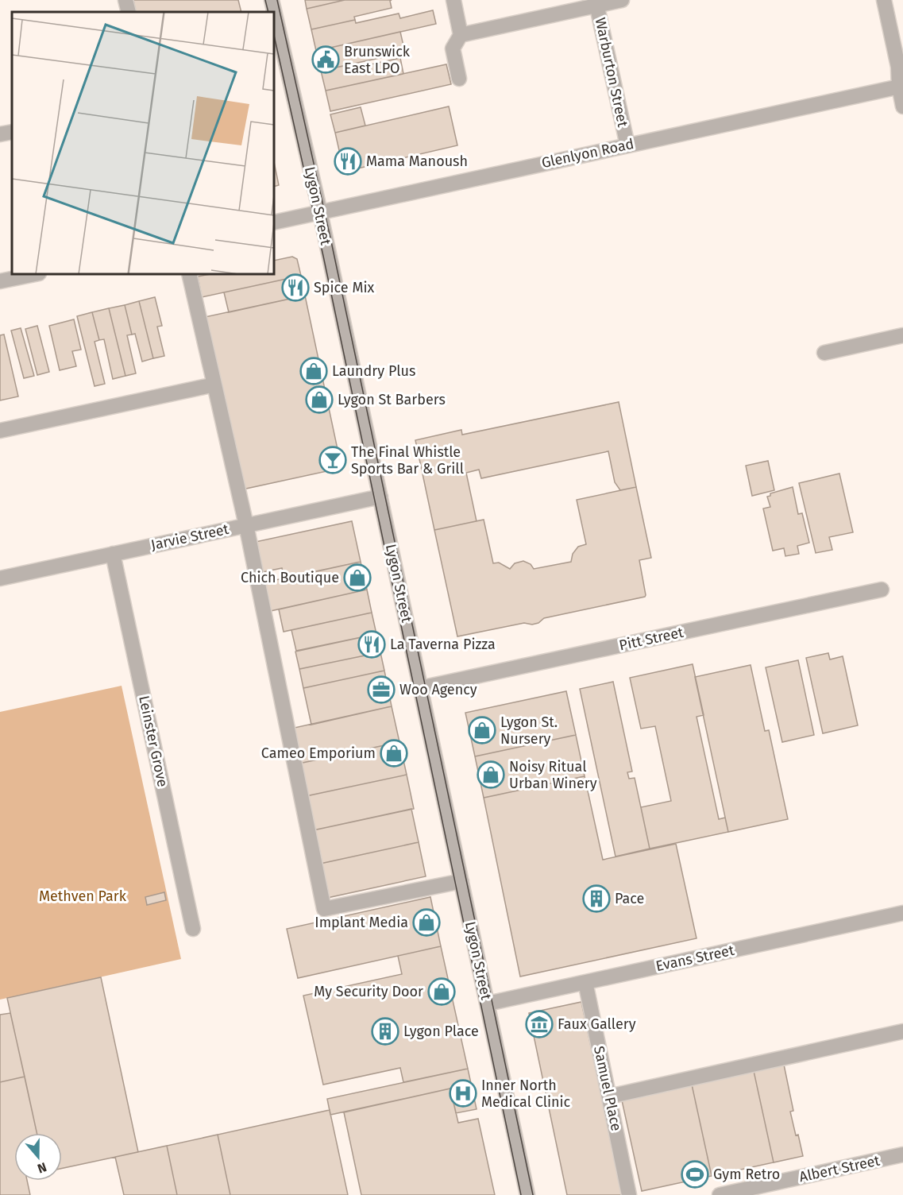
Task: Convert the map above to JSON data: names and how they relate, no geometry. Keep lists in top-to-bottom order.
{
  "streets": {
    "street": [
      "Warburton Street",
      "Glenlyon Road",
      "Lygon Street",
      "Jarvie Street",
      "Pitt Street",
      "Leinster Grove",
      "Evans Street",
      "Samuel Place",
      "Albert Street"
    ]
  },
  "crossings": [
    ["Warburton Street", "Glenlyon Road"],
    ["Glenlyon Road", "Lygon Street"],
    ["Lygon Street", "Jarvie Street"],
    ["Lygon Street", "Pitt Street"],
    ["Lygon Street", "Evans Street"],
    ["Jarvie Street", "Leinster Grove"],
    ["Evans Street", "Samuel Place"]
  ],
  "parks": ["Methven Park"],
  "places": {
    "public building": ["Brunswick East LPO"],
    "restaurant": ["Mama Manoush", "Spice Mix", "La Taverna Pizza"],
    "shop": [
      "Laundry Plus",
      "Lygon St Barbers",
      "Chich Boutique",
      "Lygon St. Nursery",
      "Cameo Emporium",
      "Noisy Ritual Urban Winery",
      "Implant Media",
      "My Security Door"
    ],
    "bar": ["The Final Whistle Sports Bar & Grill"],
    "office": ["Woo Agency"],
    "building": ["Pace", "Lygon Place"],
    "museum": ["Faux Gallery"],
    "hospital": ["Inner North Medical Clinic"],
    "sports": ["Gym Retro"]
  },
  "north": "bottom"
}
